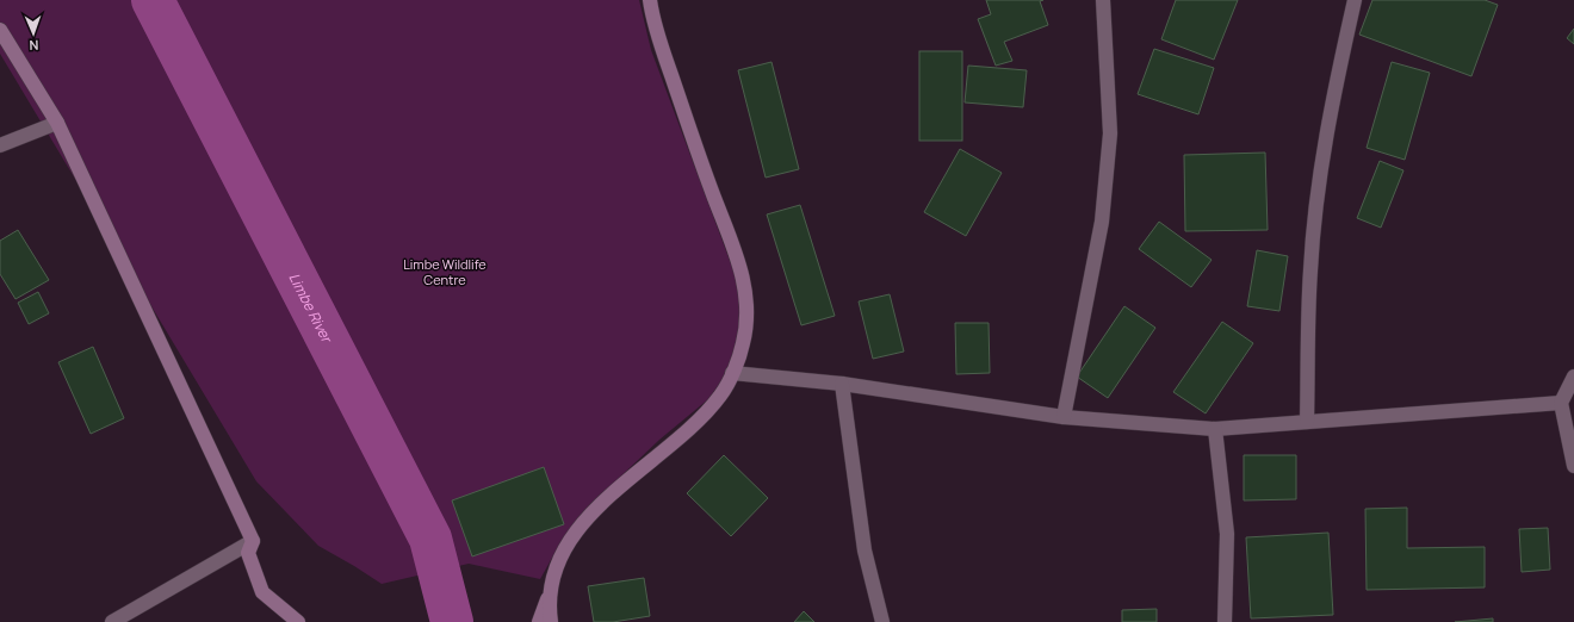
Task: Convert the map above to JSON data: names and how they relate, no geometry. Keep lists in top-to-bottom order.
{
  "water": ["Limbe River"],
  "parks": ["Limbe Wildlife Centre"],
  "north": "bottom"
}
